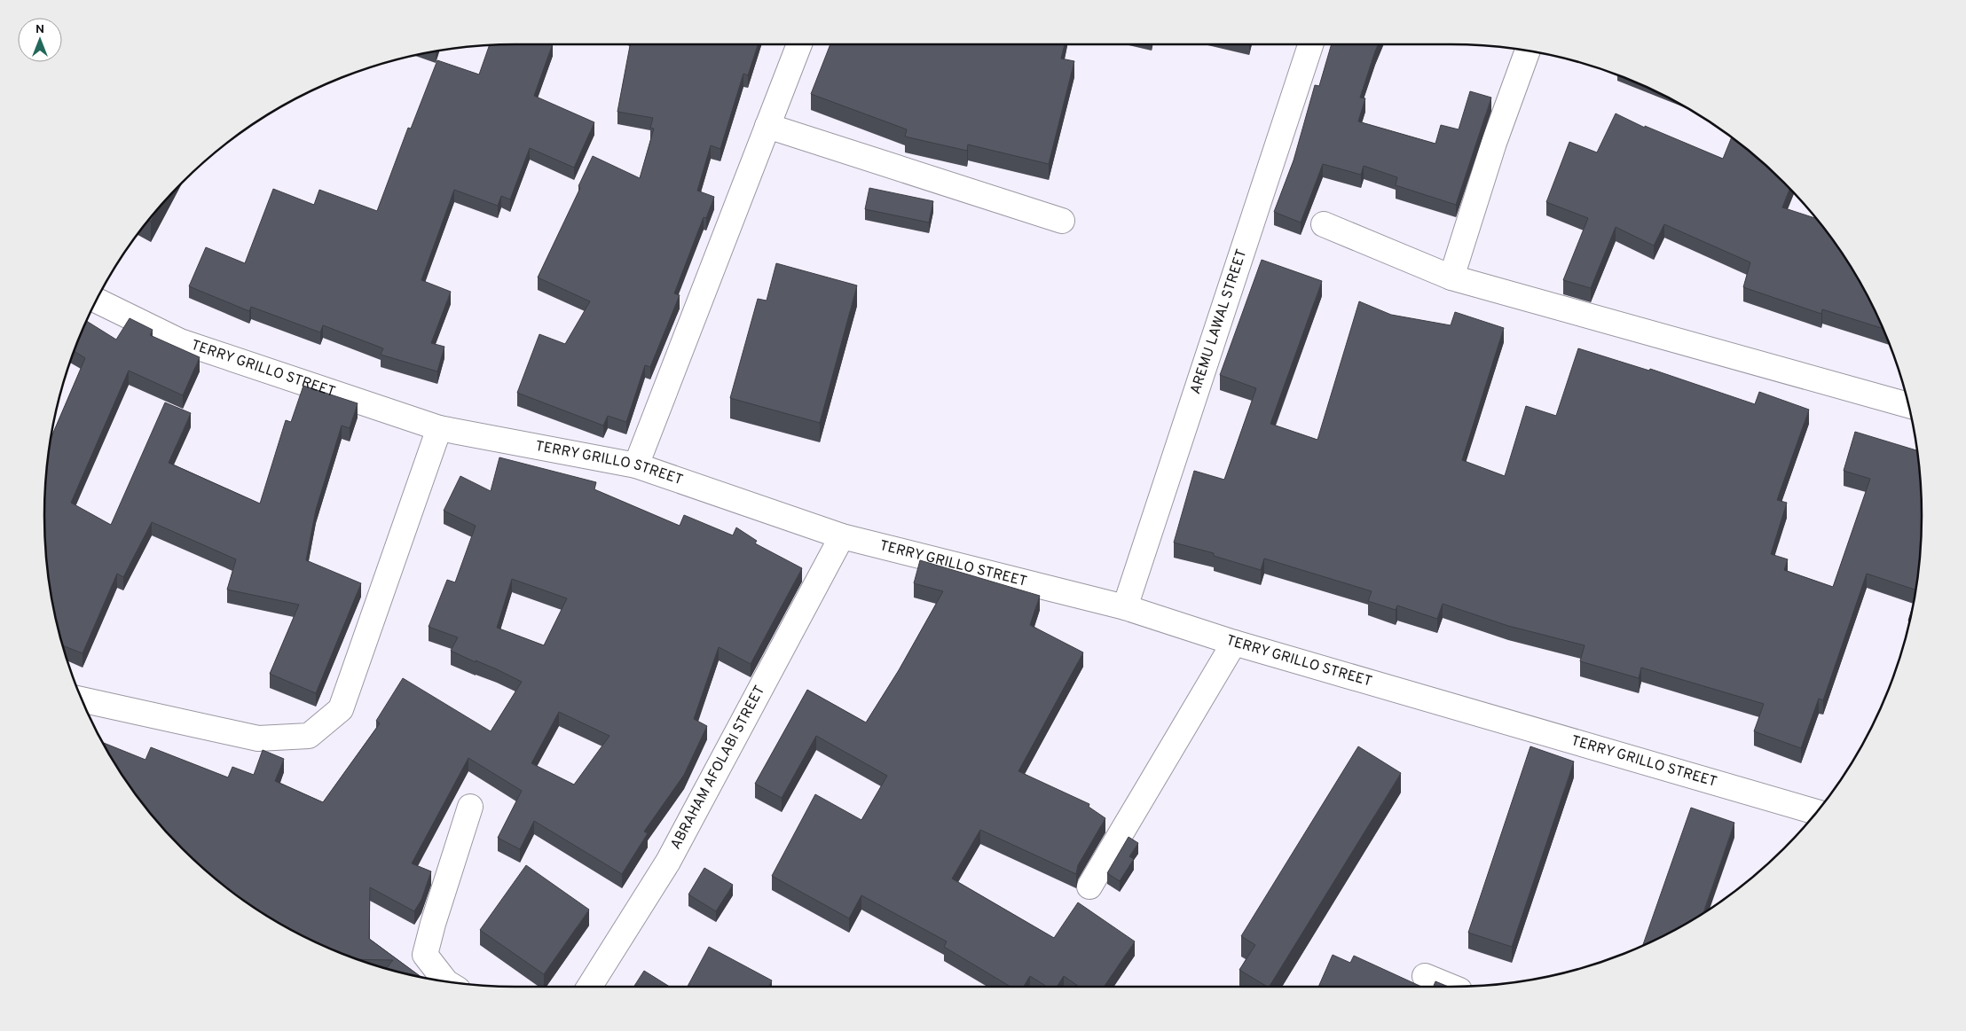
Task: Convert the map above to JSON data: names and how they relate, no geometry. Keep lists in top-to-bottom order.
{
  "streets": {
    "street": ["AREMU LAWAL STREET", "TERRY GRILLO STREET", "ABRAHAM AFOLABI STREET"]
  },
  "crossings": [
    ["AREMU LAWAL STREET", "TERRY GRILLO STREET"],
    ["TERRY GRILLO STREET", "ABRAHAM AFOLABI STREET"]
  ],
  "north": "top"
}
